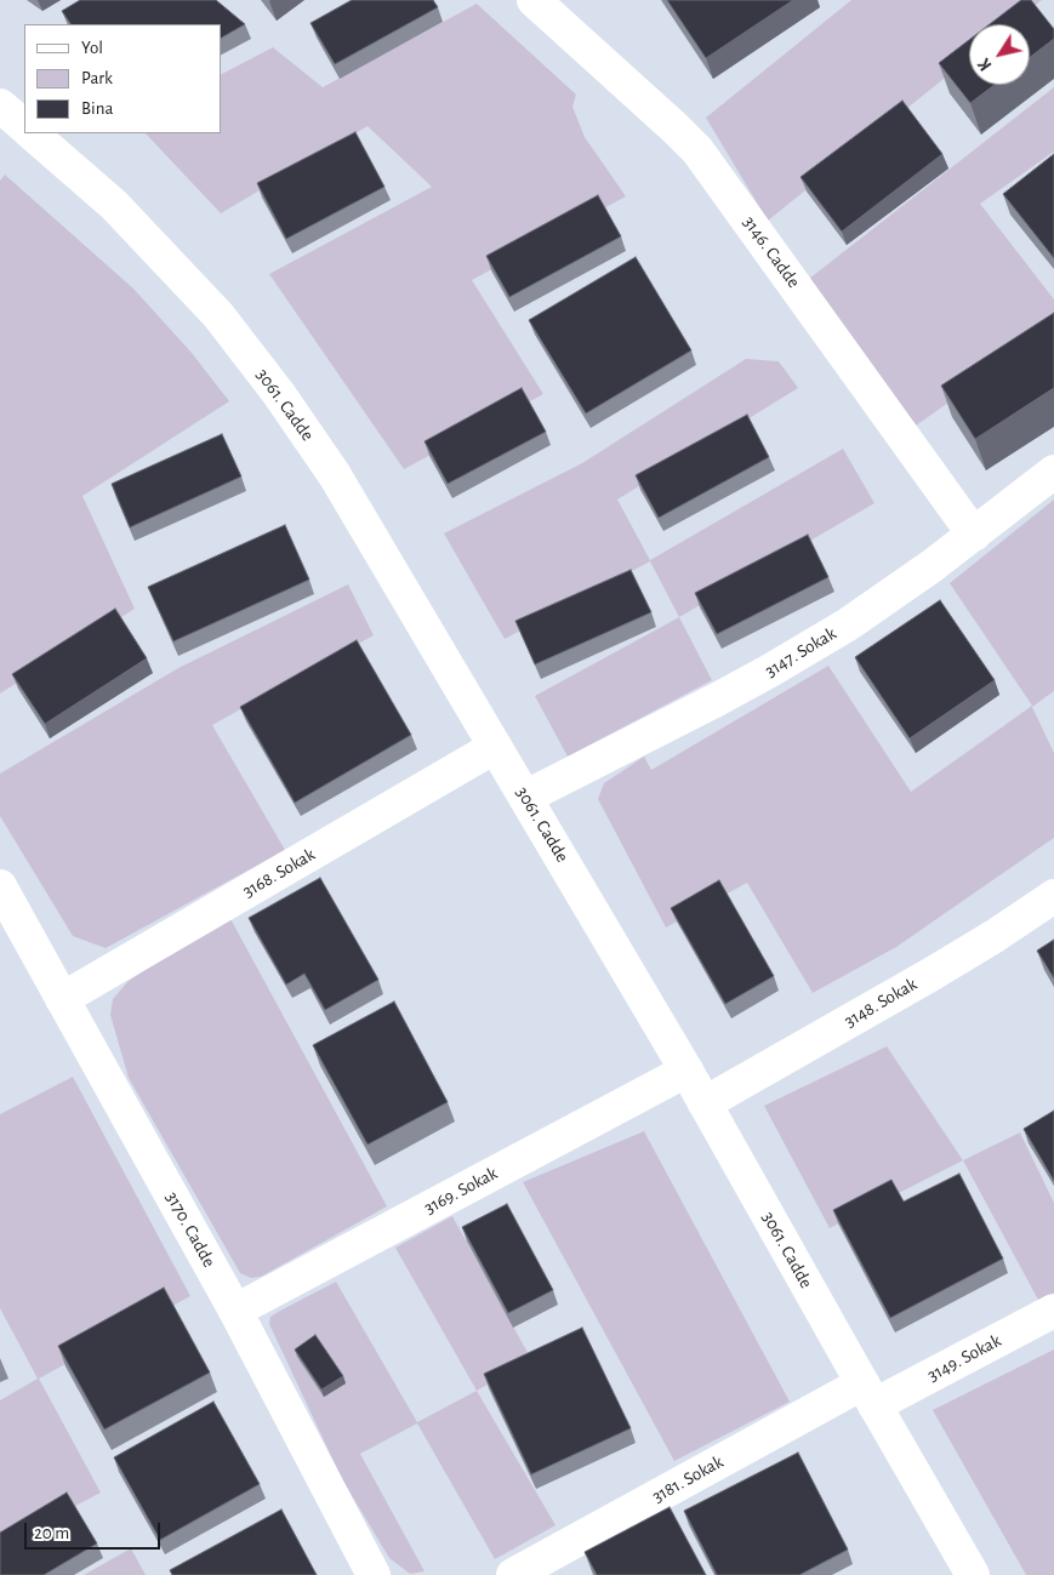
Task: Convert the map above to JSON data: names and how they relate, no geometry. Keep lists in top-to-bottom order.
{
  "streets": {
    "street": [
      "3146. Cadde",
      "3061. Cadde",
      "3147. Sokak",
      "3168. Sokak",
      "3148. Sokak",
      "3169. Sokak",
      "3170. Cadde",
      "3149. Sokak",
      "3181. Sokak"
    ]
  },
  "crossings": [
    ["3146. Cadde", "3147. Sokak"],
    ["3061. Cadde", "3147. Sokak"],
    ["3061. Cadde", "3168. Sokak"],
    ["3061. Cadde", "3148. Sokak"],
    ["3061. Cadde", "3169. Sokak"],
    ["3061. Cadde", "3149. Sokak"],
    ["3061. Cadde", "3181. Sokak"],
    ["3168. Sokak", "3170. Cadde"],
    ["3169. Sokak", "3170. Cadde"],
    ["3149. Sokak", "3181. Sokak"]
  ],
  "legend": ["Yol", "Park", "Bina"],
  "scale_bar": "20 m",
  "north": "bottom left"
}
